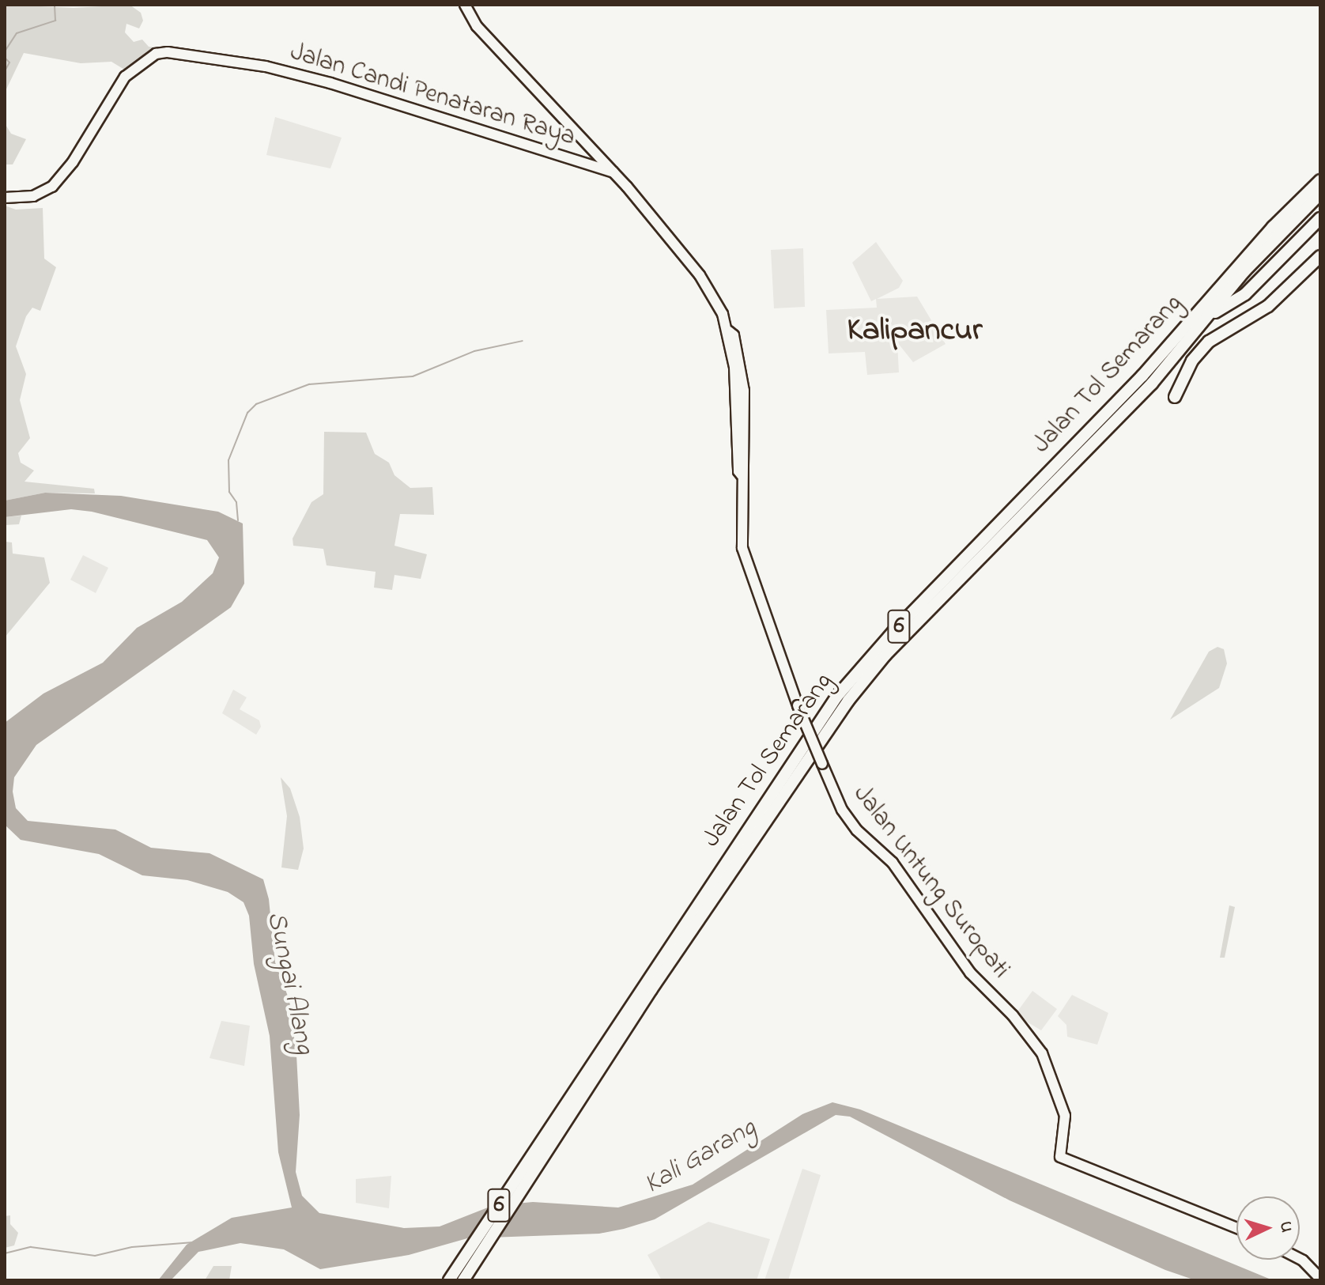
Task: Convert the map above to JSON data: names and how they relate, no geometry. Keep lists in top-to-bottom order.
{
  "streets": {
    "highway": ["Jalan Tol Semarang", "6"],
    "main road": ["Jalan Candi Penataran Raya", "Jalan Untung Suropati"]
  },
  "crossings": [
    ["Jalan Candi Penataran Raya", "Jalan Untung Suropati"]
  ],
  "districts": ["Kalipancur"],
  "water": ["Sungai Alang", "Kali Garang"],
  "north": "right"
}
